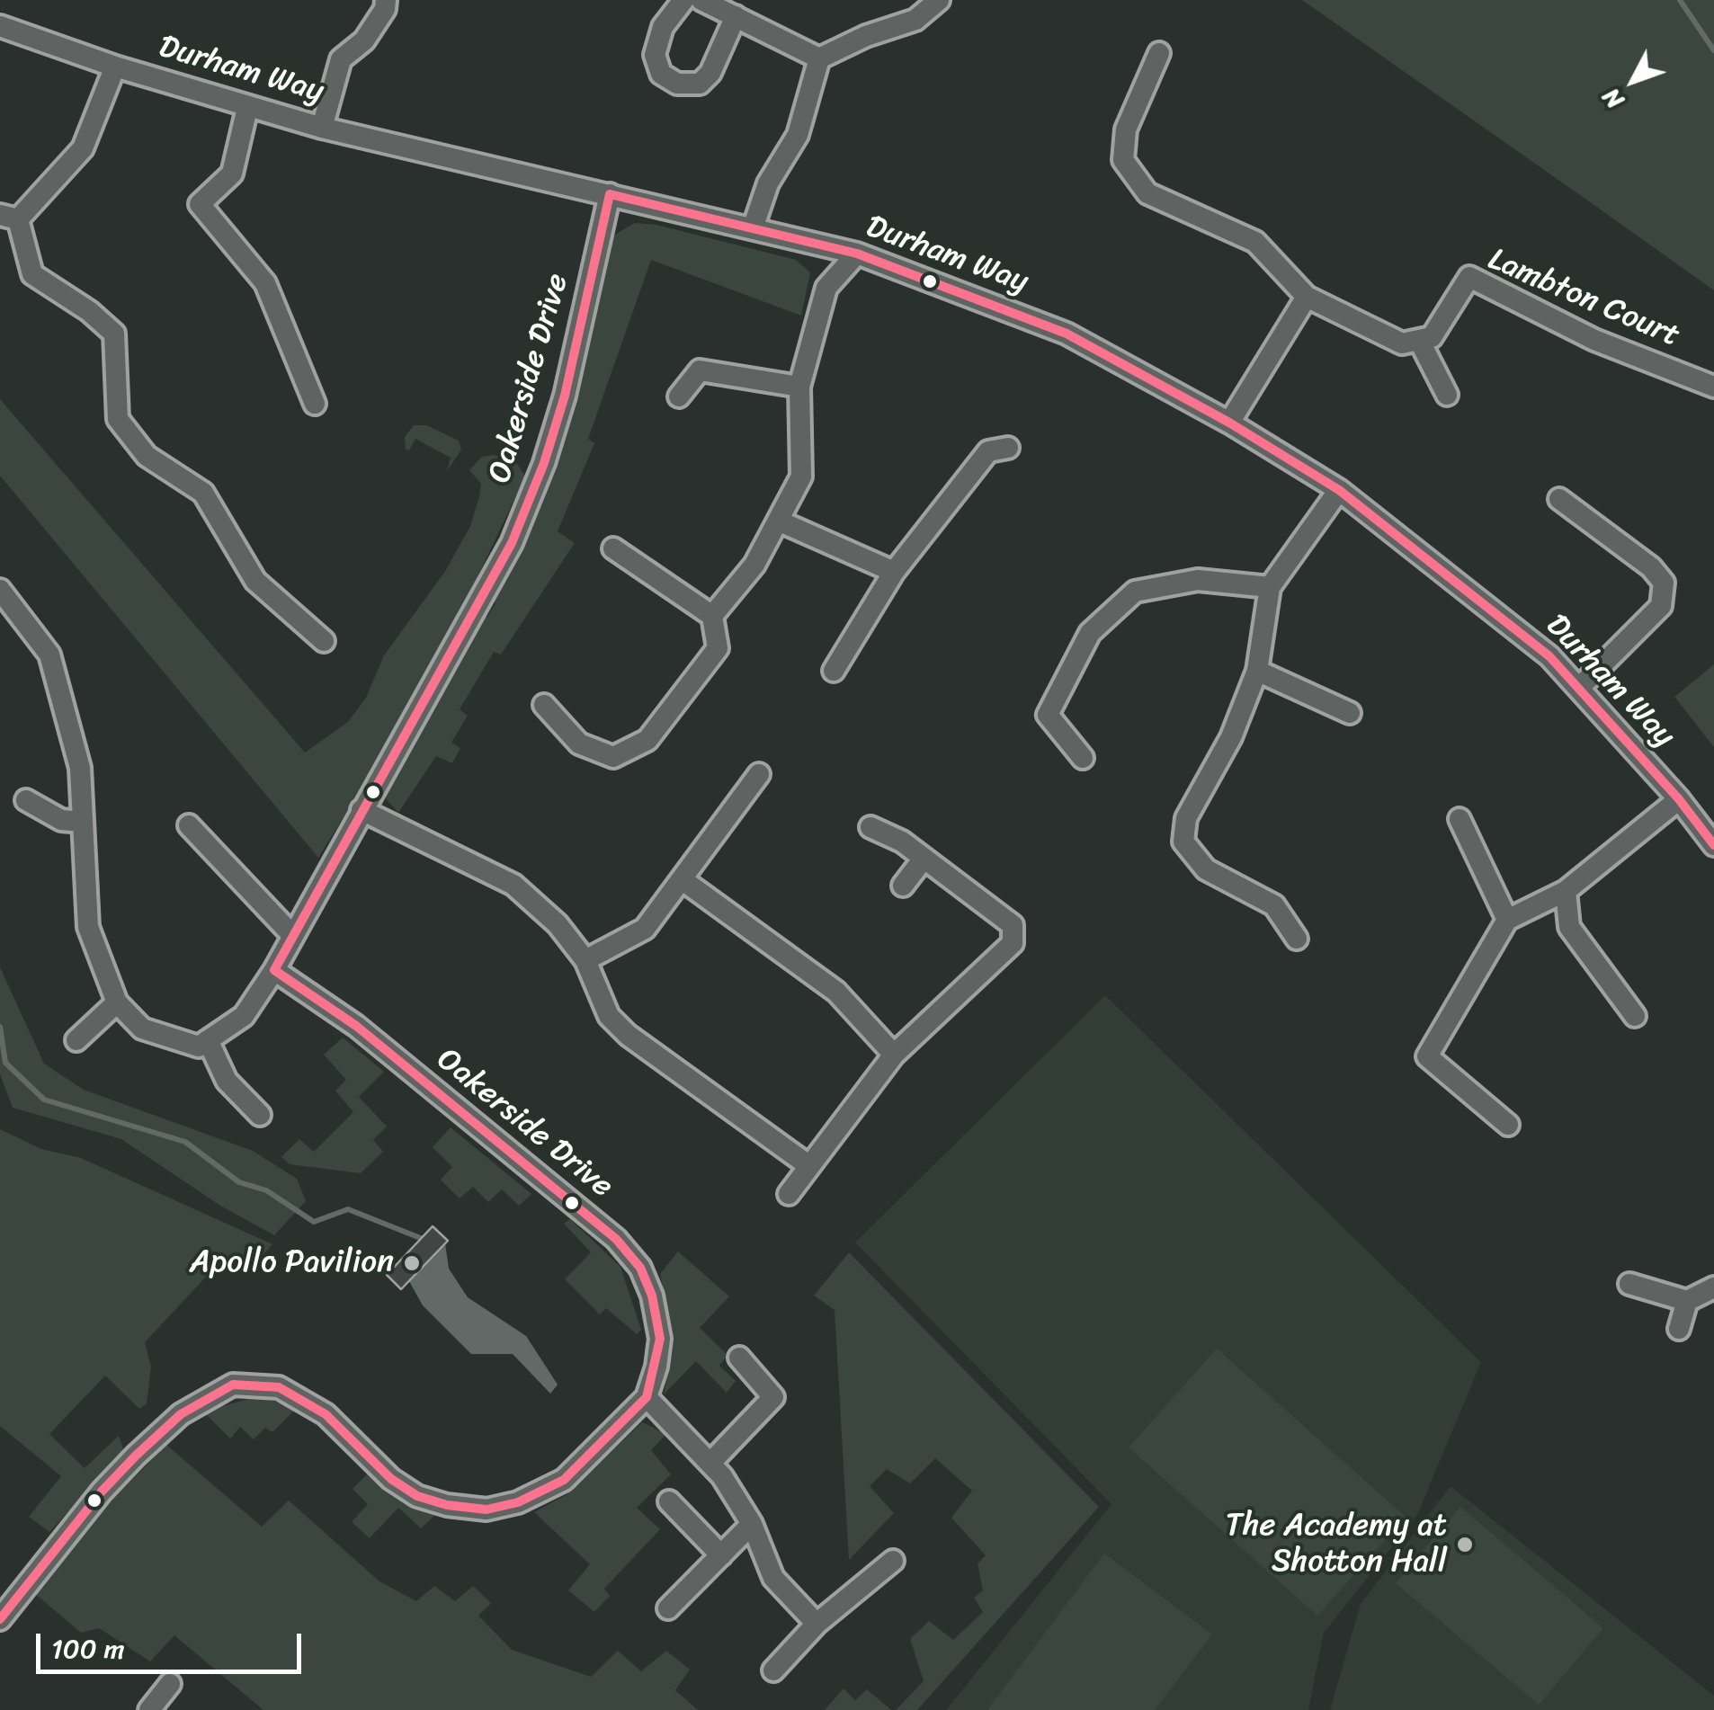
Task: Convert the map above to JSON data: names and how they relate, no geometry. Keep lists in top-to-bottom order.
{
  "streets": {
    "street": ["Durham Way", "Lambton Court", "Oakerside Drive"]
  },
  "crossings": [
    ["Durham Way", "Oakerside Drive"]
  ],
  "places": ["Apollo Pavilion", "The Academy at Shotton Hall"],
  "scale_bar": "100 m",
  "north": "bottom left"
}
